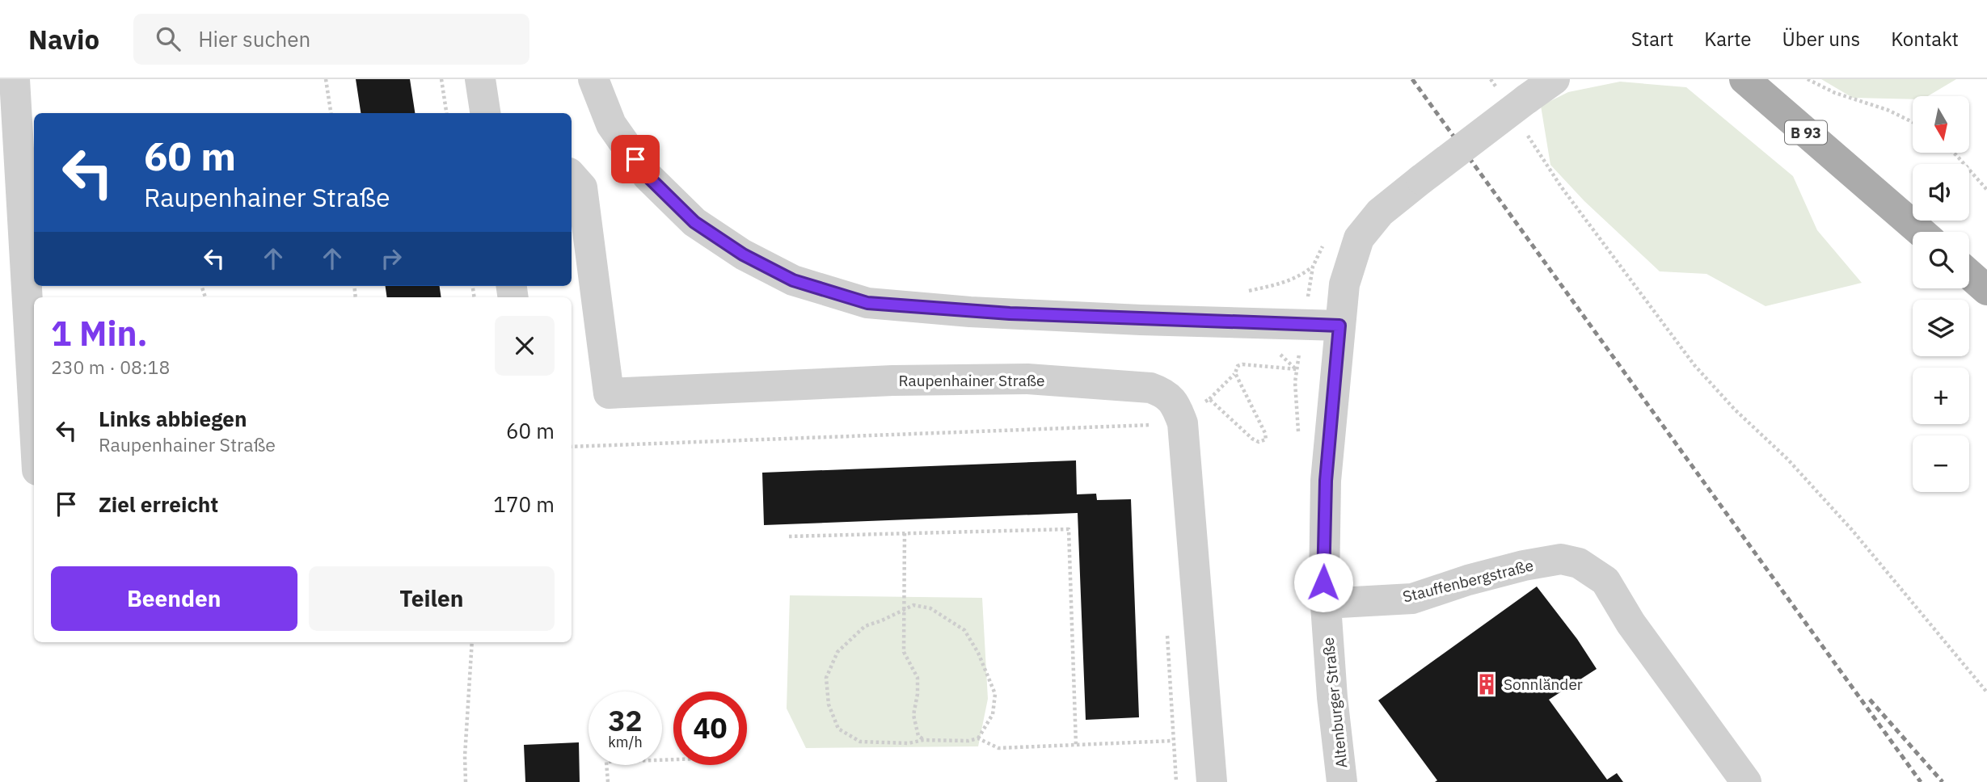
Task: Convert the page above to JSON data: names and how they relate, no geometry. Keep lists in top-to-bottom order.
{
  "streets": {
    "main road": ["B 93"],
    "street": ["Raupenhainer Straße", "Stauffenbergstraße", "Altenburger Straße"]
  },
  "crossings": [
    ["Stauffenbergstraße", "Altenburger Straße"]
  ],
  "places": {
    "building": ["Sonnländer"]
  },
  "north": "bottom",
  "page": {
    "header": "Navio",
    "search": "Hier suchen",
    "nav": [
      "Start",
      "Karte",
      "Über uns",
      "Kontakt"
    ],
    "map_buttons": ["+", "−"],
    "turn": ["60 m", "Raupenhainer Straße"],
    "heading": ["1 Min.", "230 m · 08:18"],
    "list": [
      {
        "name": "Links abbiegen",
        "note": "Raupenhainer Straße",
        "value": "60 m"
      },
      {
        "name": "Ziel erreicht",
        "value": "170 m"
      }
    ],
    "buttons": ["Beenden", "Teilen"],
    "speed": "32 km/h",
    "limit": "40"
  }
}
